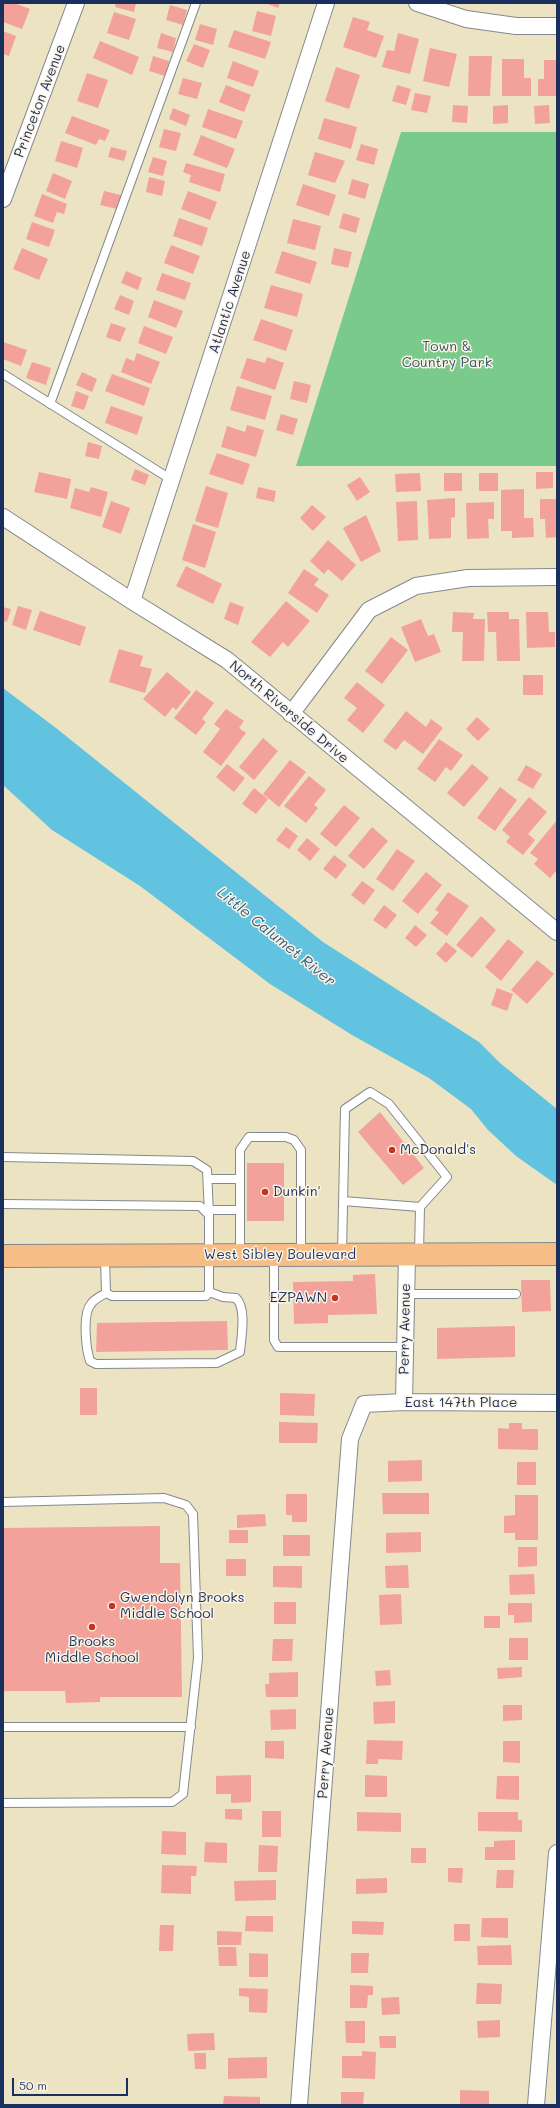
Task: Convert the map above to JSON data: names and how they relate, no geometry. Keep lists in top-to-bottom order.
{
  "streets": {
    "main road": ["West Sibley Boulevard"],
    "street": [
      "Princeton Avenue",
      "Atlantic Avenue",
      "North Riverside Drive",
      "Perry Avenue",
      "East 147th Place"
    ]
  },
  "crossings": [
    ["Atlantic Avenue", "North Riverside Drive"],
    ["West Sibley Boulevard", "Perry Avenue"],
    ["Perry Avenue", "East 147th Place"]
  ],
  "water": ["Little Calumet River"],
  "parks": ["Town & Country Park"],
  "places": [
    "McDonald's",
    "Dunkin'",
    "EZPAWN",
    "Gwendolyn Brooks Middle School",
    "Brooks Middle School"
  ],
  "scale_bar": "50 m"
}
